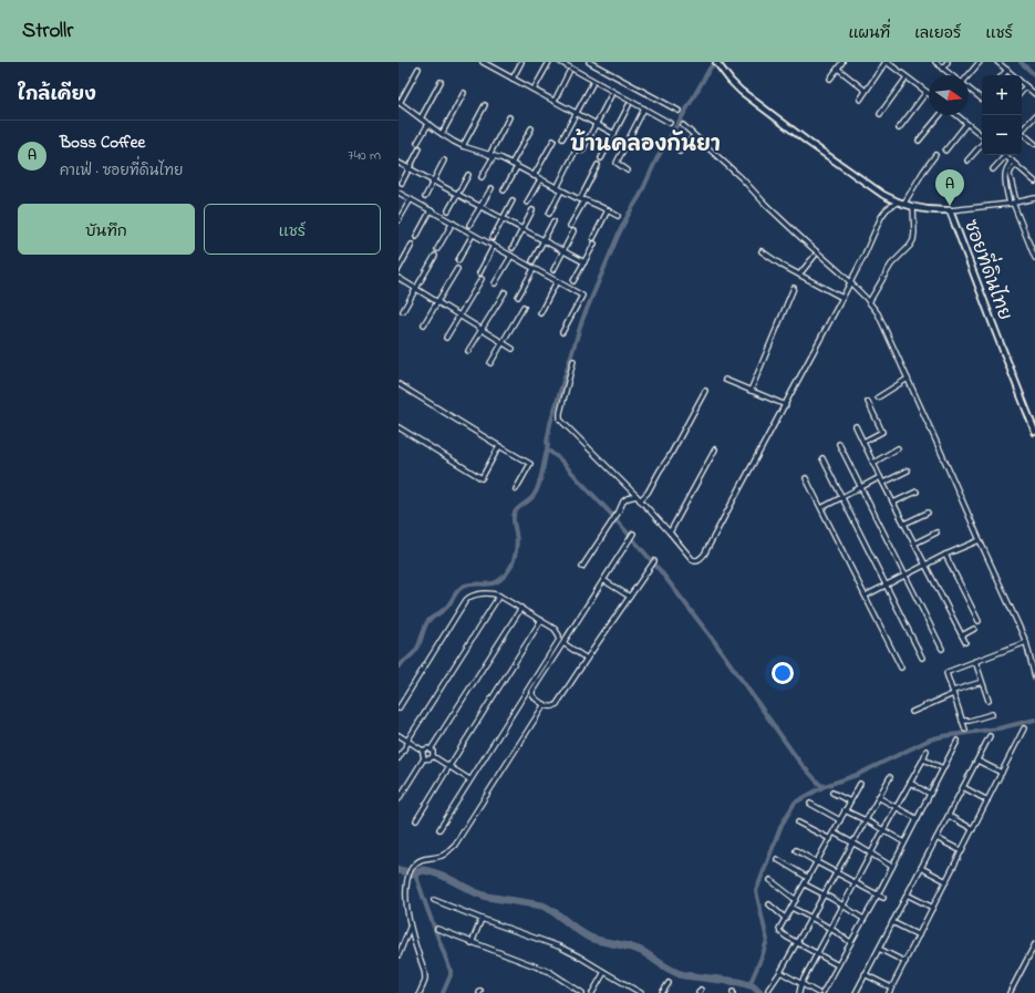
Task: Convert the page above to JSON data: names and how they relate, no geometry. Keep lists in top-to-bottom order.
{
  "streets": {
    "street": ["ซอยที่ดินไทย"]
  },
  "districts": ["บ้านคลองกันยา"],
  "north": "right",
  "page": {
    "header": "Strollr",
    "nav": ["แผนที่", "เลเยอร์", "แชร์"],
    "heading": "ใกล้เคียง",
    "map_buttons": ["+", "−"],
    "list": [
      {
        "mark": "A",
        "name": "Boss Coffee",
        "note": "คาเฟ่ · ซอยที่ดินไทย",
        "value": "740 m"
      }
    ],
    "pins": "A",
    "buttons": ["บันทึก", "แชร์"]
  }
}
